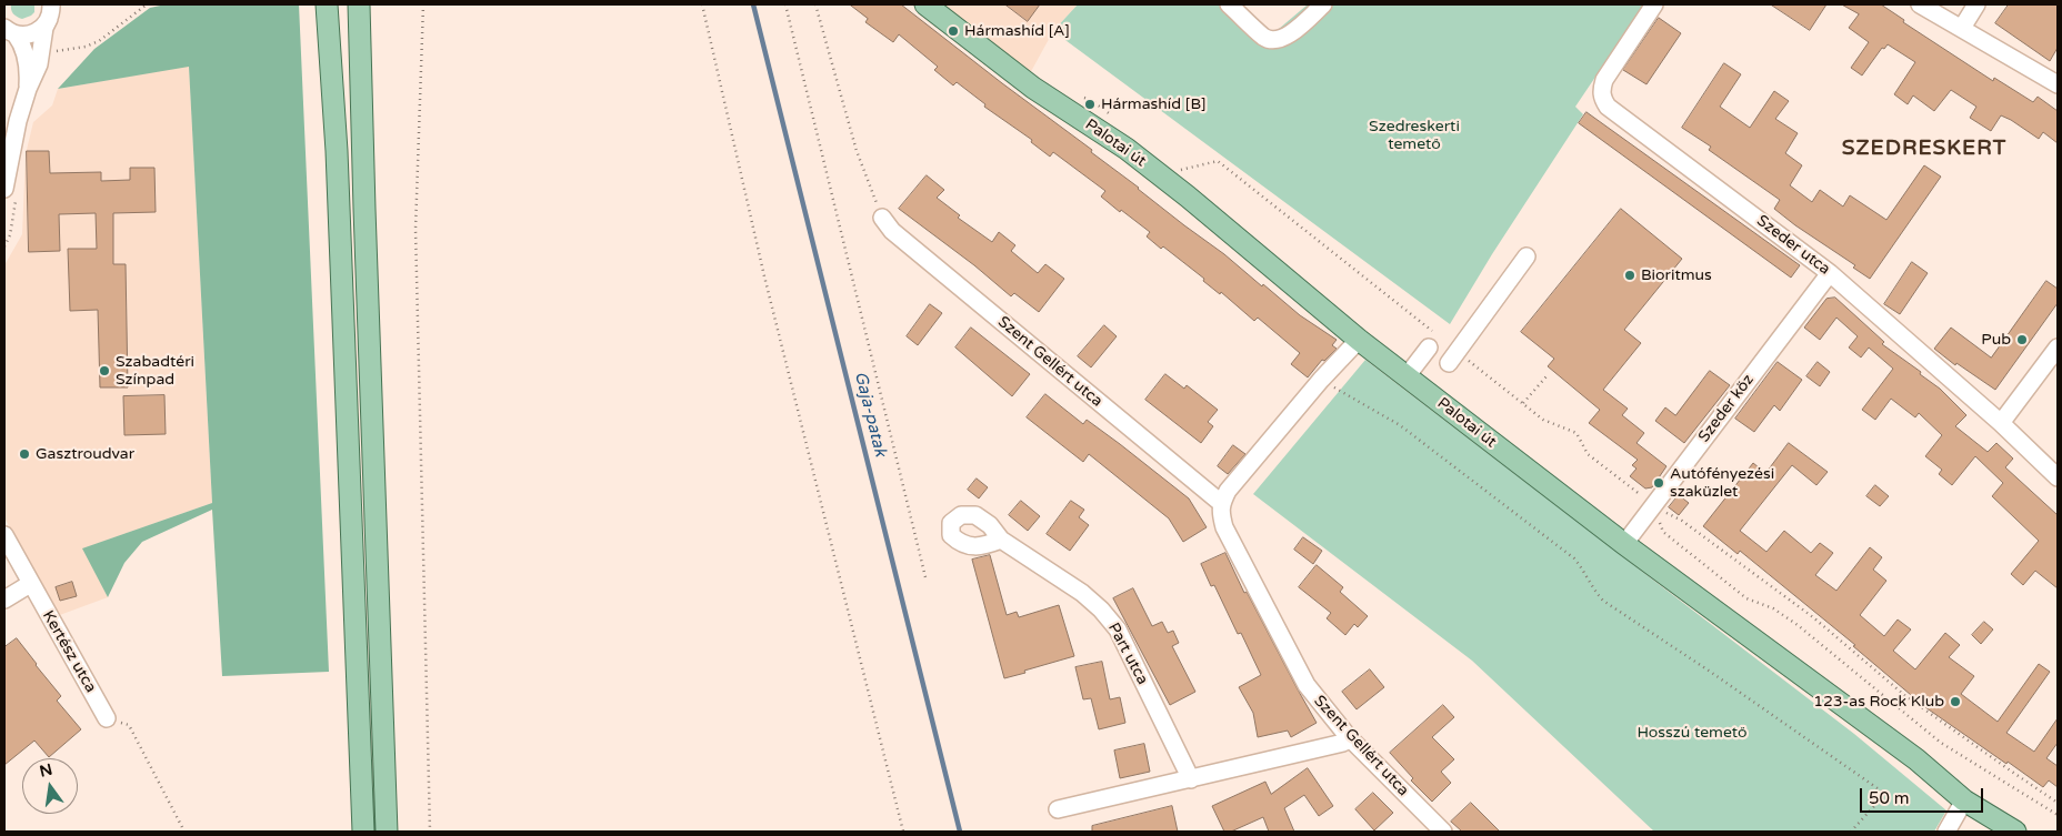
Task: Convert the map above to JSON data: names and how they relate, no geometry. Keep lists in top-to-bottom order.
{
  "streets": {
    "main road": ["Palotai út"],
    "street": [
      "Szeder utca",
      "Szent Gellért utca",
      "Szeder köz",
      "Kertész utca",
      "Part utca"
    ]
  },
  "crossings": [
    ["Palotai út", "Szeder köz"],
    ["Szeder utca", "Szeder köz"]
  ],
  "districts": ["SZEDRESKERT"],
  "water": ["Gaja-patak"],
  "parks": ["Szedreskerti temető", "Hosszú temető"],
  "places": [
    "Hármashíd [A]",
    "Hármashíd [B]",
    "Bioritmus",
    "Pub",
    "Szabadtéri Színpad",
    "Gasztroudvar",
    "Autófényezési szaküzlet",
    "123-as Rock Klub"
  ],
  "scale_bar": "50 m",
  "north": "top"
}
